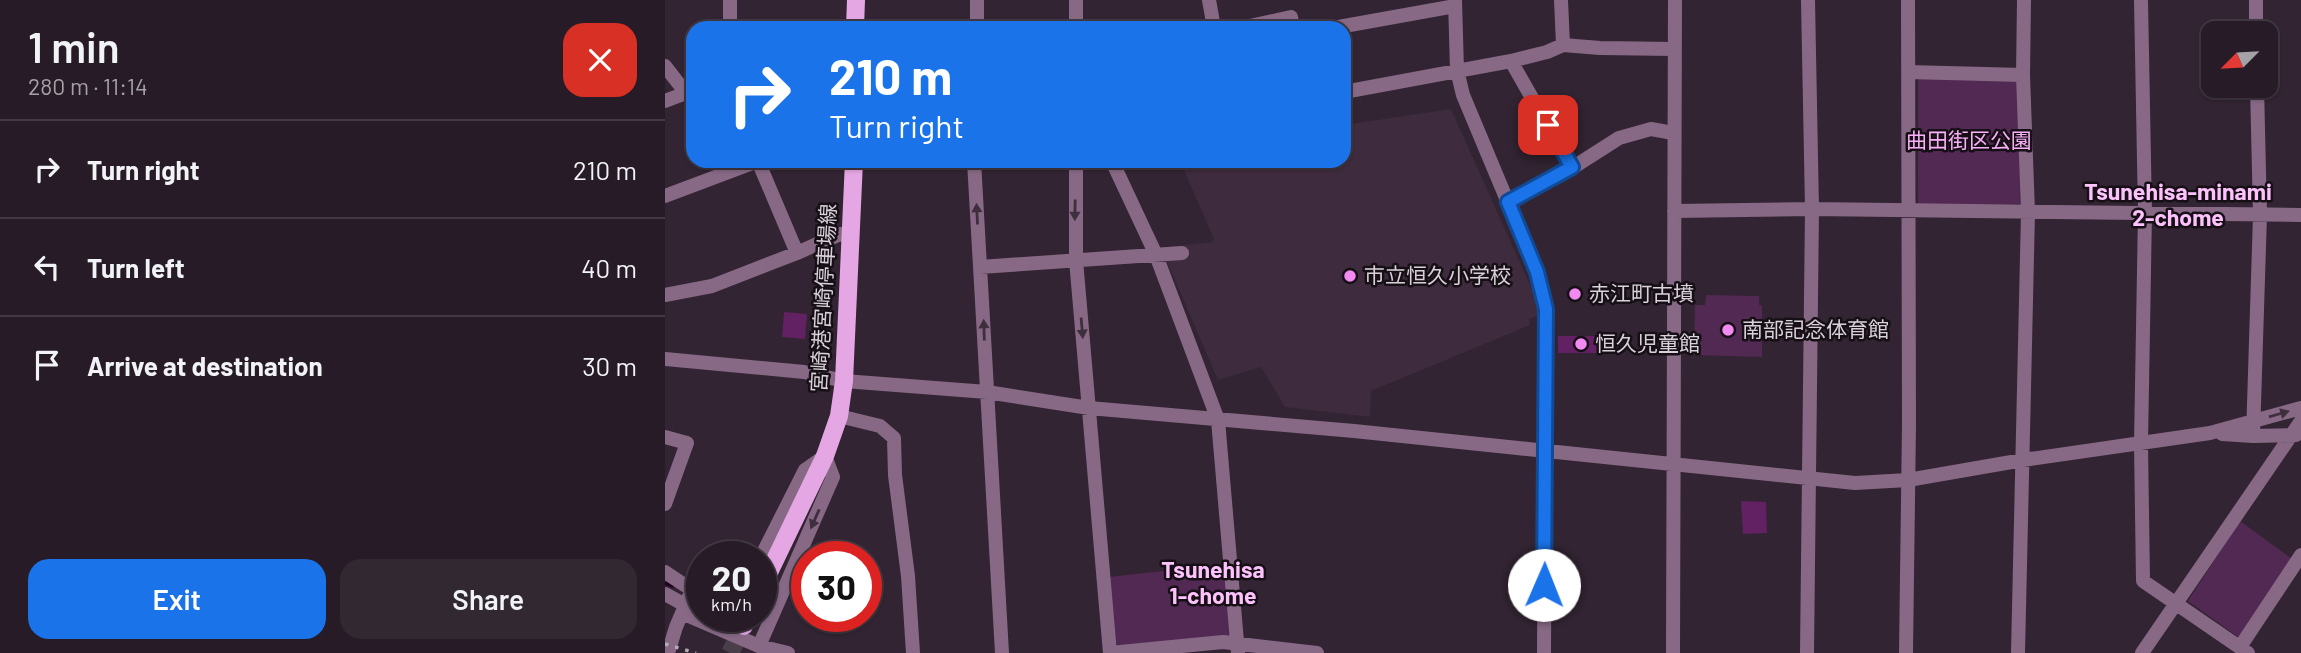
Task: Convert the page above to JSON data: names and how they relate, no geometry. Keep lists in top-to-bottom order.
{
  "streets": {
    "main road": ["宮崎港宮崎停車場線"]
  },
  "districts": ["Tsunehisa-minami 2-chome", "Tsunehisa 1-chome"],
  "parks": ["曲田街区公園"],
  "places": [
    "市立恒久小学校",
    "赤江町古墳",
    "南部記念体育館",
    "恒久児童館"
  ],
  "north": "bottom left",
  "page": {
    "heading": ["1 min", "280 m · 11:14"],
    "turn": ["210 m", "Turn right"],
    "list": [
      {
        "name": "Turn right",
        "value": "210 m"
      },
      {
        "name": "Turn left",
        "value": "40 m"
      },
      {
        "name": "Arrive at destination",
        "value": "30 m"
      }
    ],
    "speed": "20 km/h",
    "limit": "30",
    "buttons": ["Exit", "Share"]
  }
}
